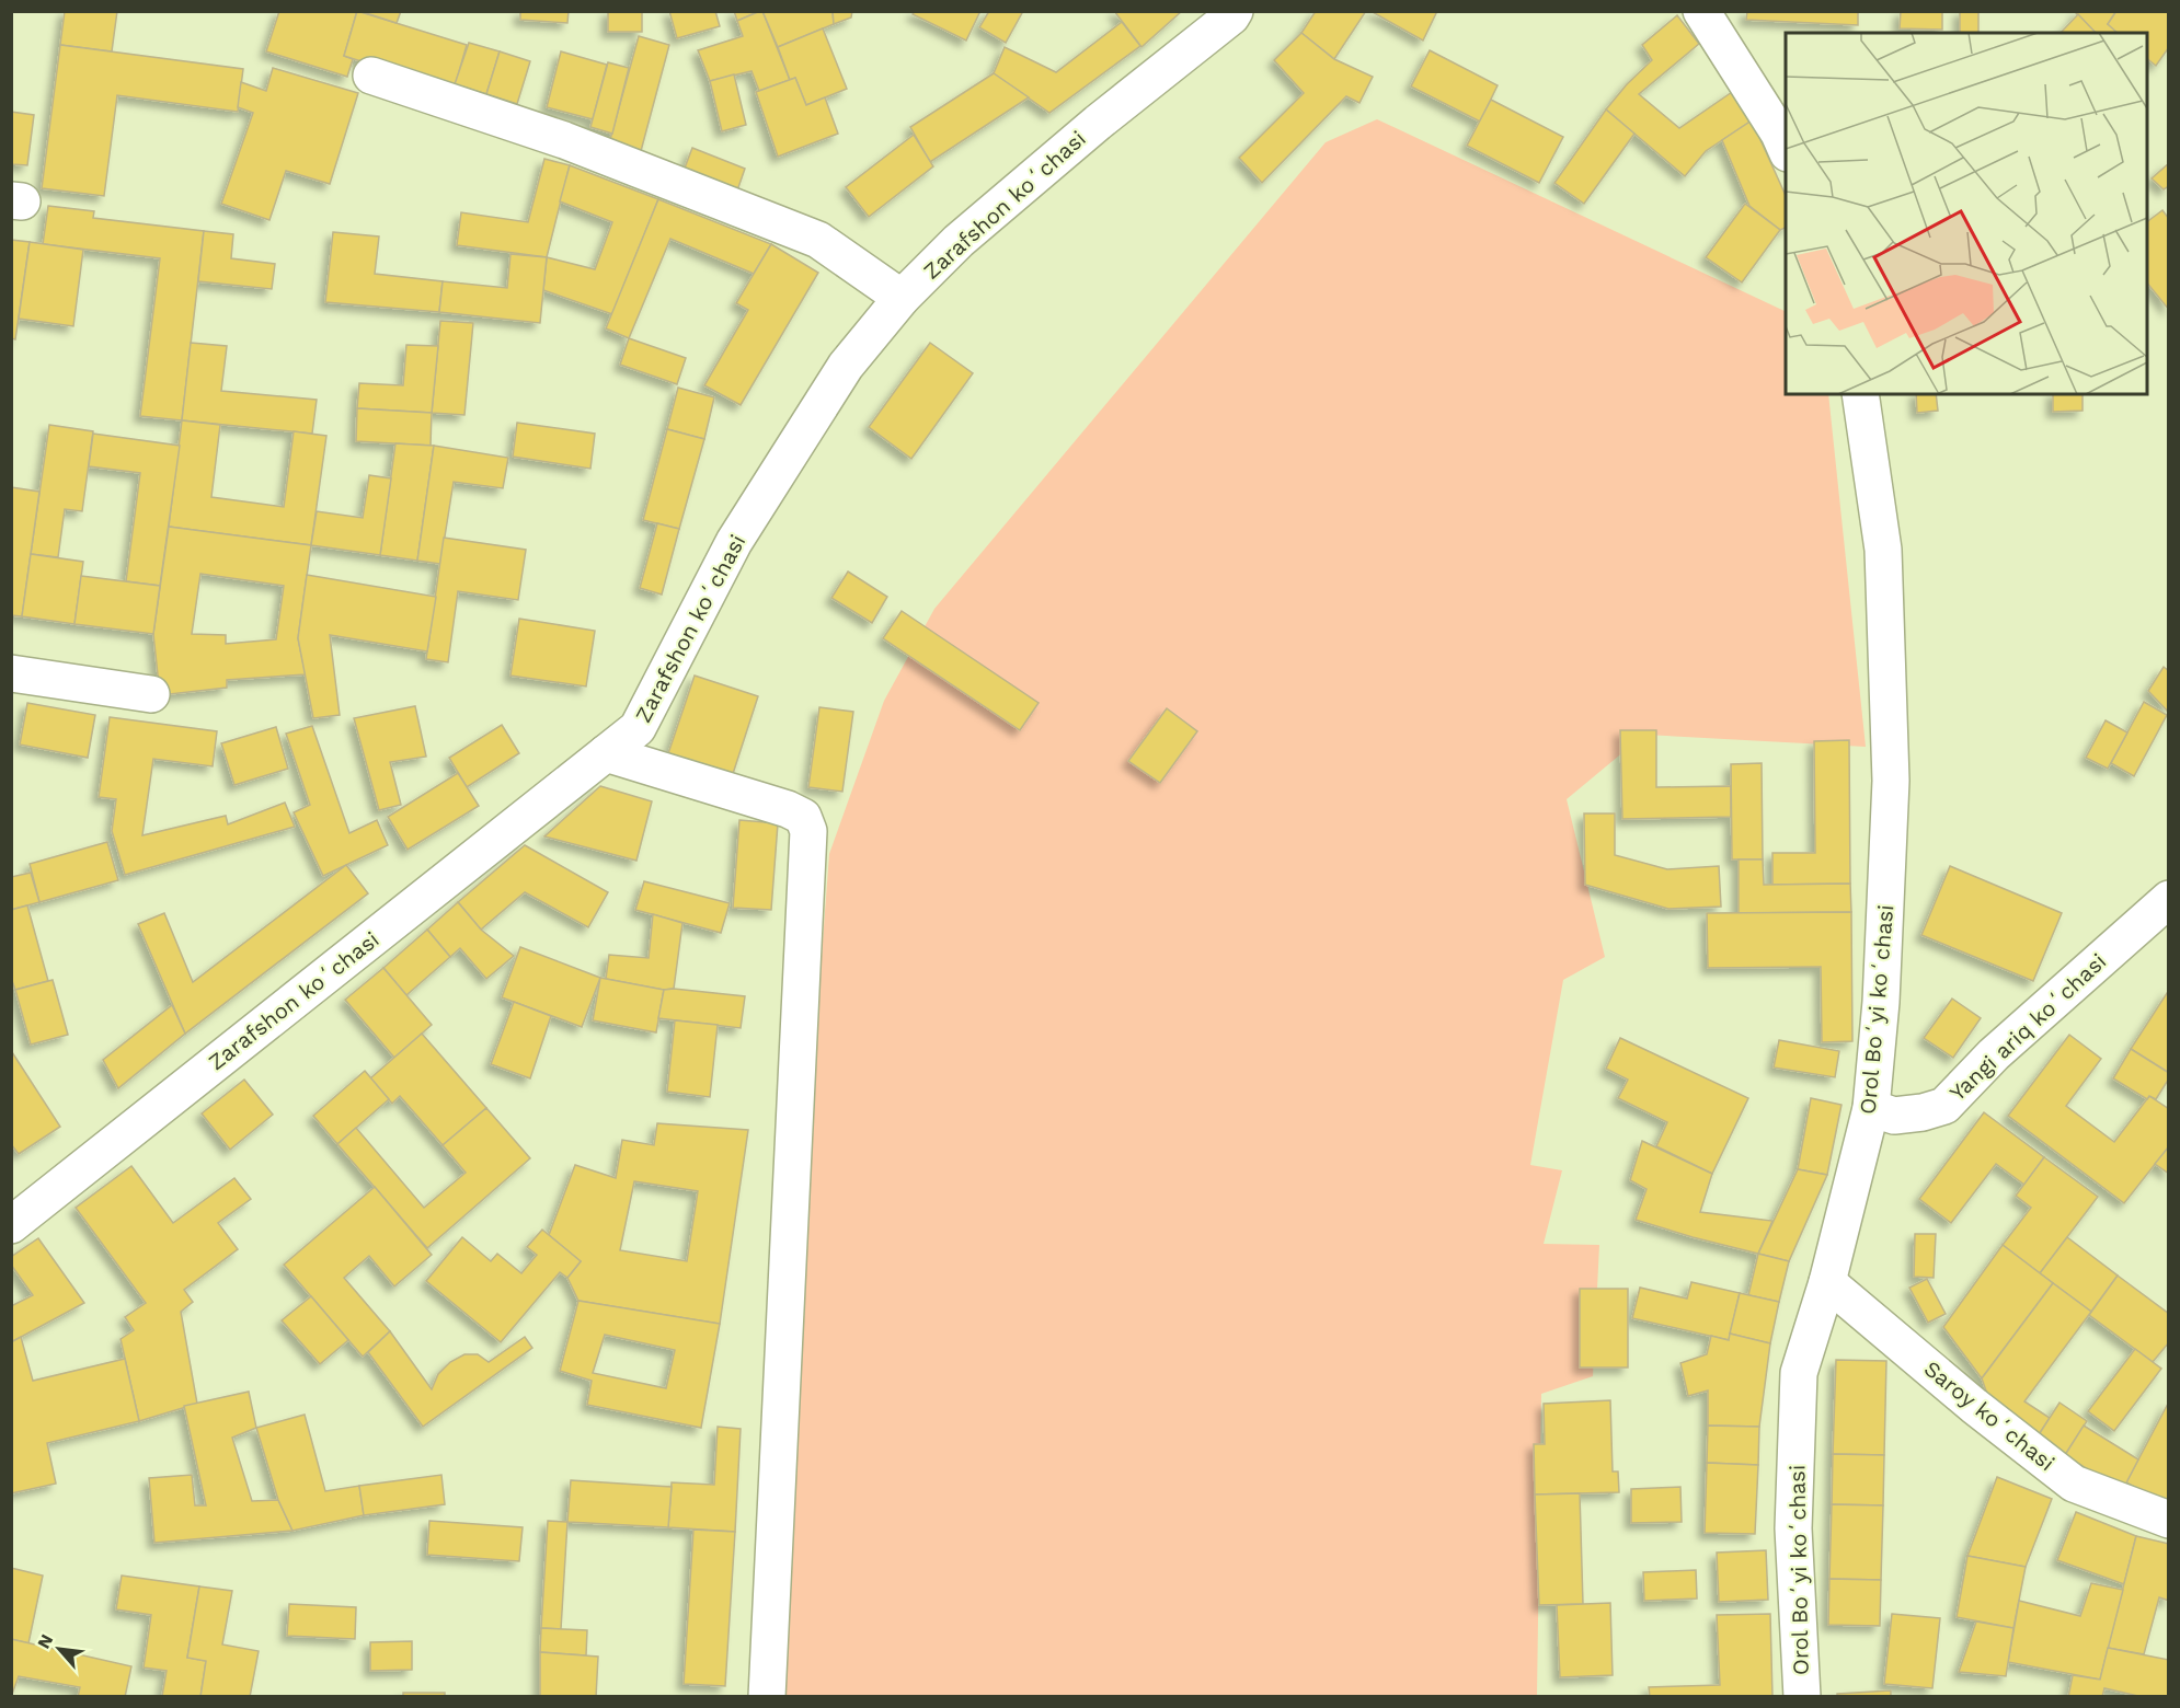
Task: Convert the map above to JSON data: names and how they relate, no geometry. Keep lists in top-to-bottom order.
{
  "streets": {
    "street": [
      "Zarafshon koʻchasi",
      "Orol Boʻyi koʻchasi",
      "Yangi ariq koʻchasi",
      "Saroy koʻchasi"
    ]
  },
  "crossings": [
    ["Orol Boʻyi koʻchasi", "Yangi ariq koʻchasi"],
    ["Orol Boʻyi koʻchasi", "Saroy koʻchasi"]
  ],
  "north": "top left"
}
